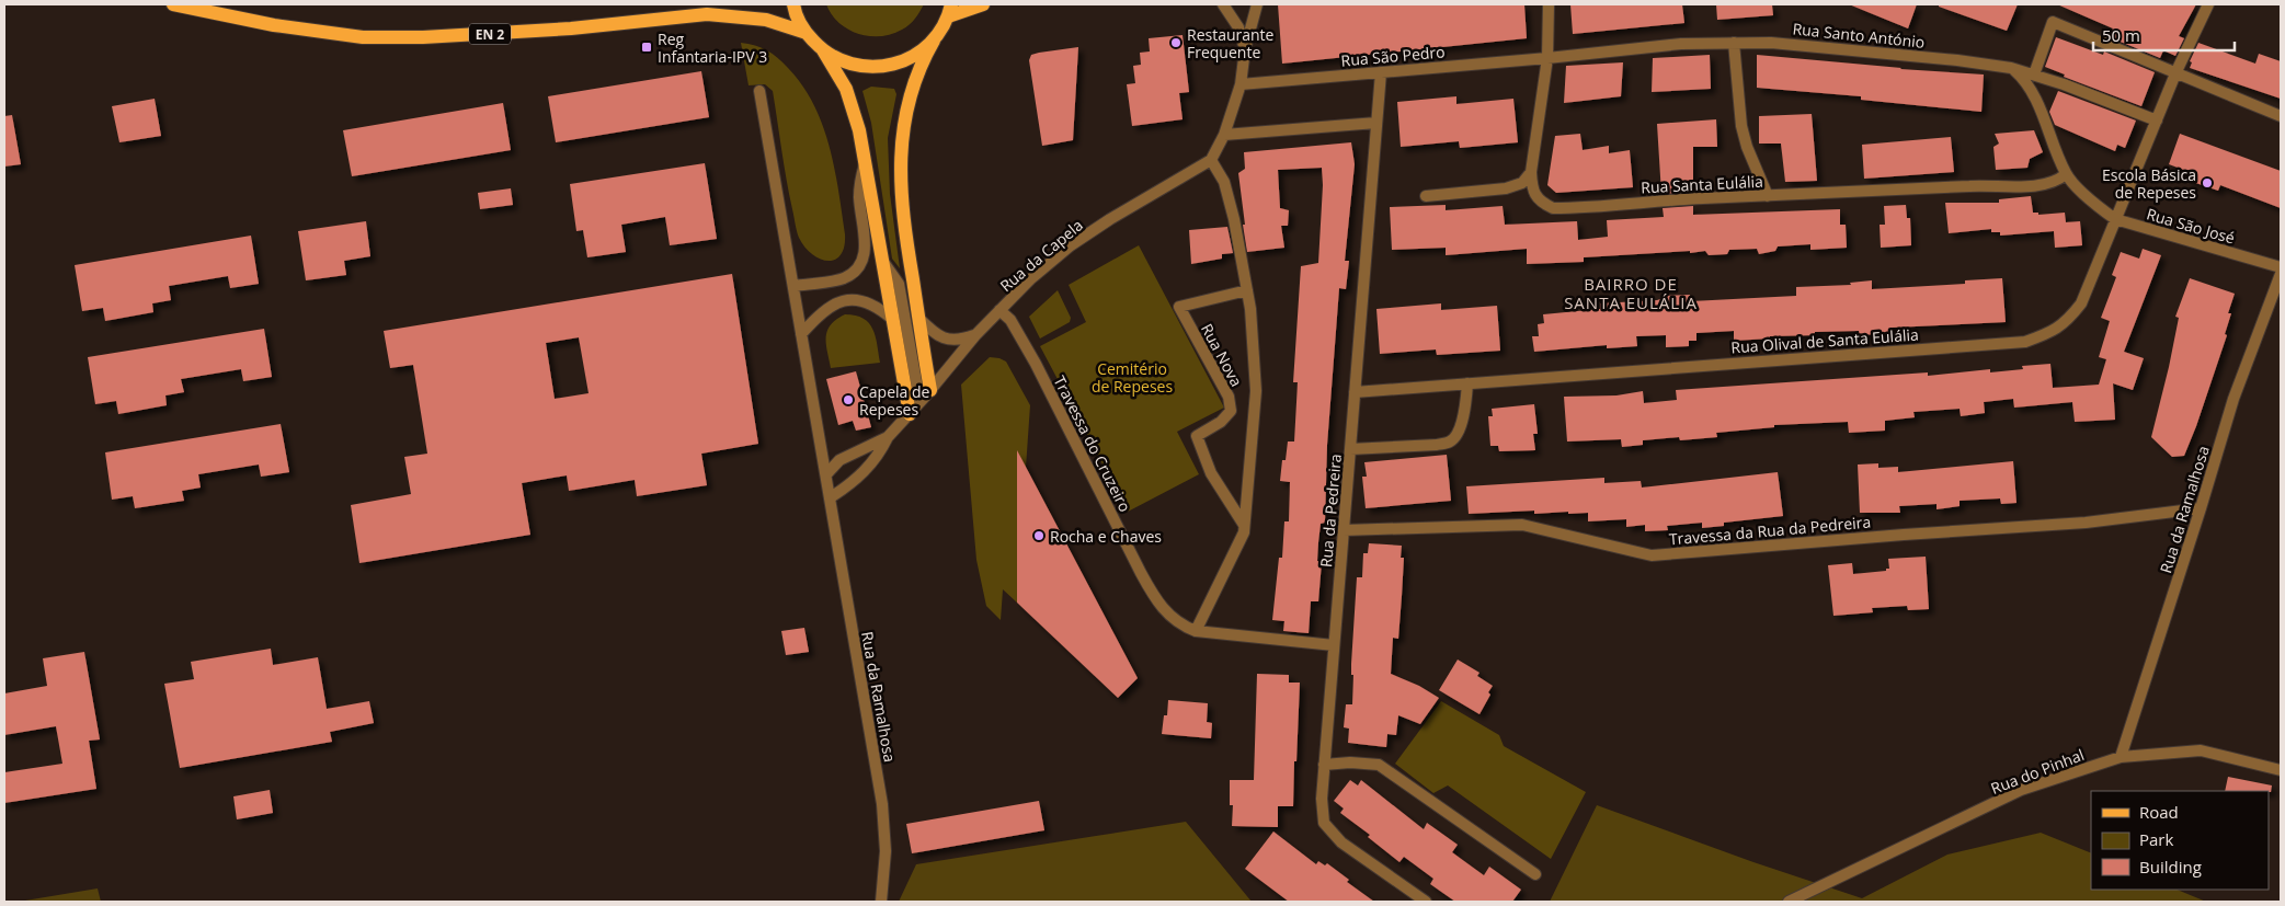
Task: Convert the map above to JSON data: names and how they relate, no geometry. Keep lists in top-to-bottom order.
{
  "streets": {
    "main road": ["EN 2"],
    "street": [
      "Rua Santo António",
      "Rua São Pedro",
      "Rua Santa Eulália",
      "Rua São José",
      "Rua da Capela",
      "Rua Olival de Santa Eulália",
      "Rua Nova",
      "Travessa do Cruzeiro",
      "Rua da Ramalhosa",
      "Rua da Pedreira",
      "Travessa da Rua da Pedreira",
      "Rua do Pinhal"
    ]
  },
  "crossings": [
    ["Rua Santo António", "Rua São Pedro"],
    ["Rua Santo António", "Rua Santa Eulália"],
    ["Rua Santo António", "Rua São José"],
    ["Rua Santo António", "Rua Olival de Santa Eulália"],
    ["Rua São Pedro", "Rua Santa Eulália"],
    ["Rua São Pedro", "Rua da Pedreira"],
    ["Rua Santa Eulália", "Rua São José"],
    ["Rua São José", "Rua Olival de Santa Eulália"],
    ["Rua da Capela", "Rua Nova"],
    ["Rua da Capela", "Travessa do Cruzeiro"],
    ["Rua da Capela", "Rua da Ramalhosa"],
    ["Rua Olival de Santa Eulália", "Rua da Pedreira"],
    ["Rua Nova", "Travessa do Cruzeiro"],
    ["Travessa do Cruzeiro", "Rua da Pedreira"],
    ["Rua da Ramalhosa", "Travessa da Rua da Pedreira"],
    ["Rua da Ramalhosa", "Rua do Pinhal"],
    ["Rua da Pedreira", "Travessa da Rua da Pedreira"]
  ],
  "districts": ["BAIRRO DE SANTA EULÁLIA"],
  "parks": ["Cemitério de Repeses"],
  "places": {
    "other": [
      "Restaurante Frequente",
      "Escola Básica de Repeses",
      "Capela de Repeses",
      "Rocha e Chaves"
    ],
    "transit": ["Reg Infantaria-IPV 3"]
  },
  "legend": ["Road", "Park", "Building"],
  "scale_bar": "50 m"
}
